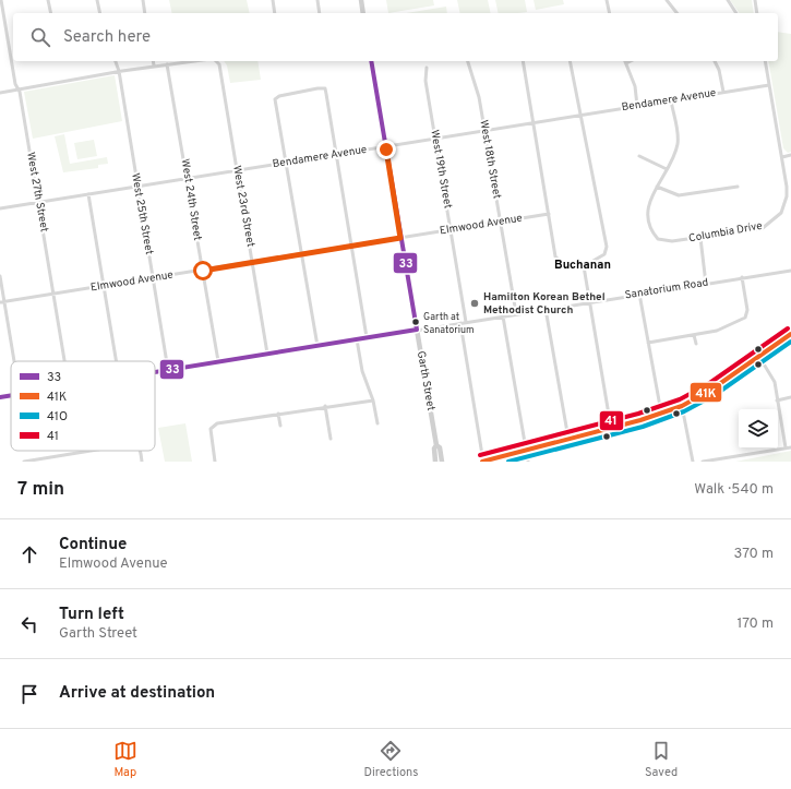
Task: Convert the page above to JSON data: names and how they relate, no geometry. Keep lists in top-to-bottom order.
{
  "streets": {
    "main road": ["Garth Street"],
    "street": [
      "Bendamere Avenue",
      "West 18th Street",
      "West 19th Street",
      "West 27th Street",
      "West 24th Street",
      "West 23rd Street",
      "West 25th Street",
      "Elmwood Avenue",
      "Columbia Drive",
      "Sanatorium Road"
    ]
  },
  "crossings": [
    ["Bendamere Avenue", "West 18th Street"],
    ["Bendamere Avenue", "West 19th Street"],
    ["Bendamere Avenue", "West 27th Street"],
    ["Bendamere Avenue", "West 24th Street"],
    ["Bendamere Avenue", "West 23rd Street"],
    ["Bendamere Avenue", "West 25th Street"],
    ["Bendamere Avenue", "Columbia Drive"],
    ["Bendamere Avenue", "Garth Street"],
    ["West 18th Street", "Elmwood Avenue"],
    ["West 18th Street", "Sanatorium Road"],
    ["West 19th Street", "Elmwood Avenue"],
    ["West 19th Street", "Sanatorium Road"],
    ["West 27th Street", "Elmwood Avenue"],
    ["West 24th Street", "Elmwood Avenue"],
    ["West 24th Street", "Sanatorium Road"],
    ["West 23rd Street", "Elmwood Avenue"],
    ["West 23rd Street", "Sanatorium Road"],
    ["West 25th Street", "Elmwood Avenue"],
    ["West 25th Street", "Sanatorium Road"],
    ["Elmwood Avenue", "Garth Street"],
    ["Sanatorium Road", "Garth Street"]
  ],
  "districts": ["Buchanan"],
  "places": ["Hamilton Korean Bethel Methodist Church", "Garth at Sanatorium"],
  "lines": [
    "transit line 33",
    "transit line 41",
    "transit line 41K",
    "transit line 41O"
  ],
  "legend": [
    "33",
    "41K",
    "41O",
    "41"
  ],
  "page": {
    "search": "Search here",
    "heading": ["7 min", "Walk · 540 m"],
    "list": [
      ["Continue", "Elmwood Avenue", "370 m"],
      ["Turn left", "Garth Street", "170 m"],
      "Arrive at destination"
    ],
    "nav": ["Map", "Directions", "Saved"]
  }
}
